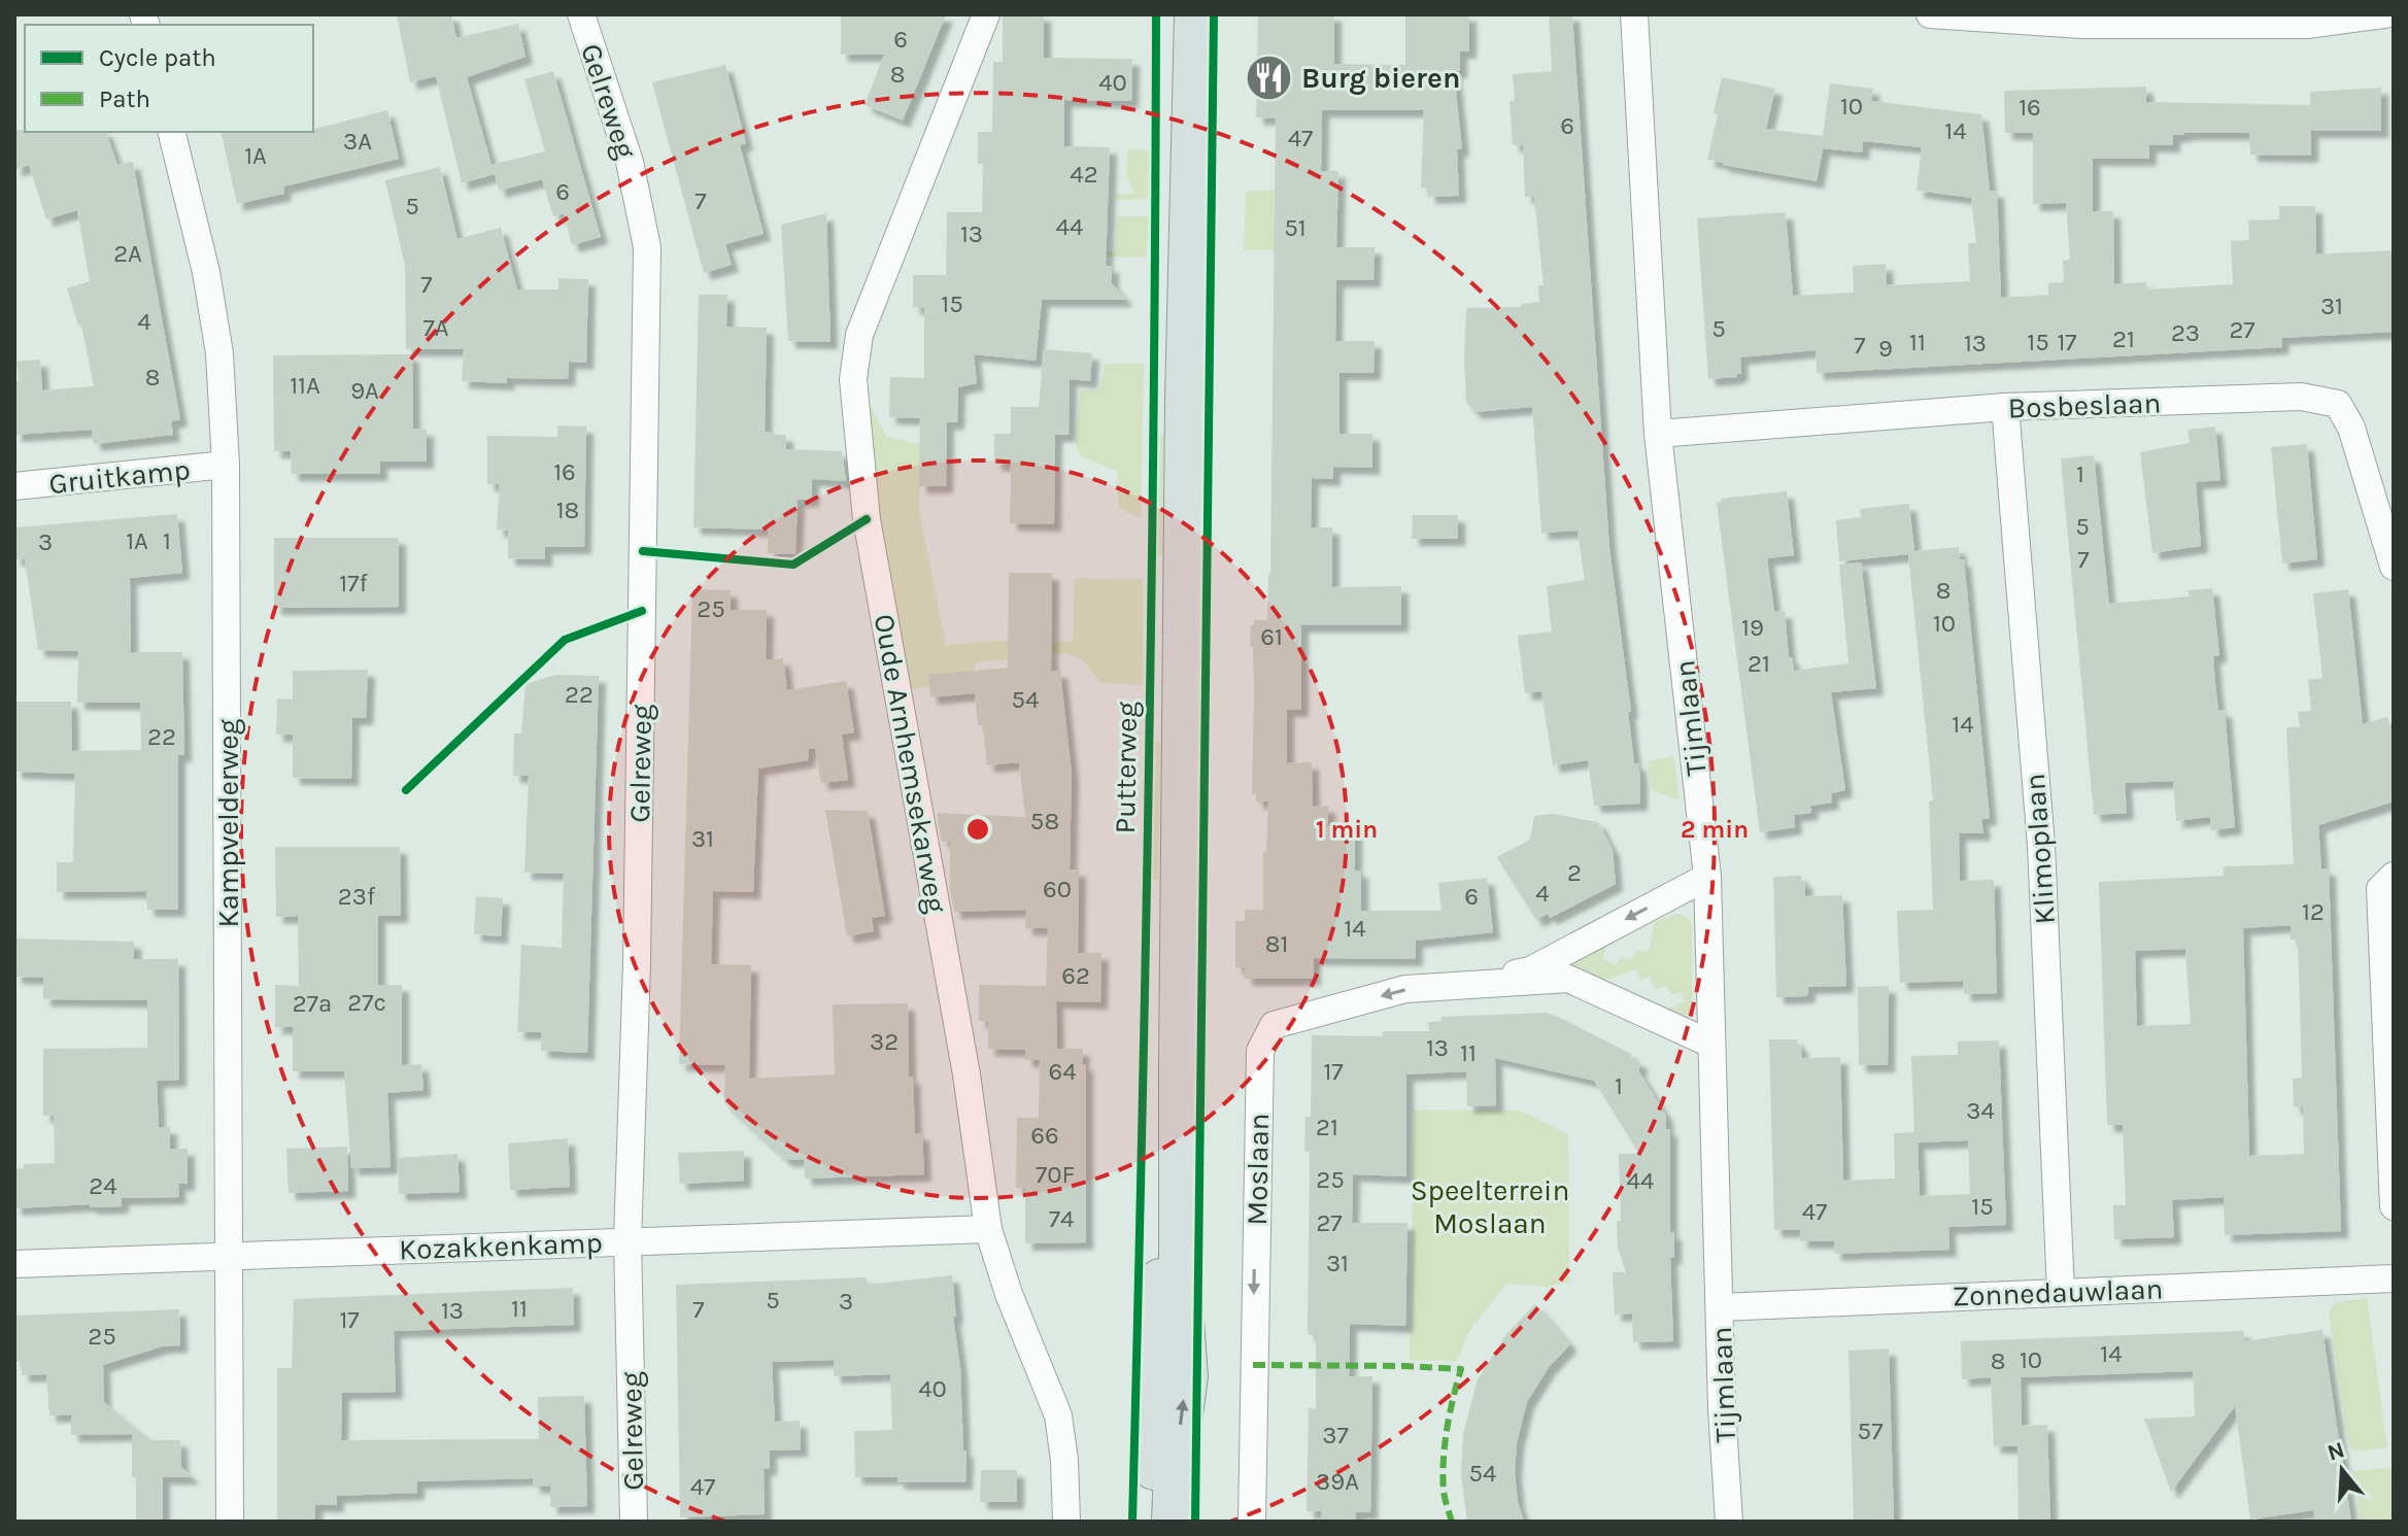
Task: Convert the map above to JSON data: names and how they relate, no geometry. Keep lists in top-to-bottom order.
{
  "streets": {
    "main road": ["Putterweg"],
    "street": [
      "Gelreweg",
      "Bosbeslaan",
      "Gruitkamp",
      "Tijmlaan",
      "Oude Arnhemsekarweg",
      "Kampvelderweg",
      "Klimoplaan",
      "Moslaan",
      "Kozakkenkamp",
      "Zonnedauwlaan"
    ]
  },
  "crossings": [
    ["Gelreweg", "Kozakkenkamp"],
    ["Bosbeslaan", "Tijmlaan"],
    ["Bosbeslaan", "Klimoplaan"],
    ["Gruitkamp", "Kampvelderweg"],
    ["Tijmlaan", "Moslaan"],
    ["Tijmlaan", "Zonnedauwlaan"],
    ["Oude Arnhemsekarweg", "Kozakkenkamp"],
    ["Kampvelderweg", "Kozakkenkamp"],
    ["Klimoplaan", "Zonnedauwlaan"]
  ],
  "one_way": ["Moslaan"],
  "parks": ["Speelterrein Moslaan"],
  "places": {
    "restaurant": ["Burg bieren"]
  },
  "house_numbers": [
    "6",
    "8",
    "40",
    "10",
    "16",
    "6",
    "14",
    "47",
    "3A",
    "1A",
    "42",
    "6",
    "7",
    "5",
    "44",
    "51",
    "13",
    "2A",
    "7",
    "15",
    "31",
    "4",
    "7A",
    "5",
    "27",
    "23",
    "21",
    "11",
    "15",
    "17",
    "13",
    "7",
    "9",
    "8",
    "11A",
    "9A",
    "16",
    "1",
    "18",
    "5",
    "1A",
    "1",
    "3",
    "7",
    "17f",
    "8",
    "25",
    "10",
    "19",
    "61",
    "21",
    "22",
    "54",
    "14",
    "22",
    "58",
    "31",
    "2",
    "60",
    "4",
    "23f",
    "6",
    "12",
    "14",
    "81",
    "62",
    "27c",
    "27a",
    "32",
    "13",
    "11",
    "64",
    "17",
    "1",
    "34",
    "21",
    "66",
    "70F",
    "25",
    "44",
    "24",
    "15",
    "47",
    "74",
    "27",
    "31",
    "5",
    "3",
    "11",
    "7",
    "13",
    "17",
    "25",
    "14",
    "10",
    "8",
    "40",
    "57",
    "37",
    "54",
    "39A",
    "47"
  ],
  "legend": ["Cycle path", "Path"],
  "north": "top",
  "rings": ["1 min", "2 min"]
}
